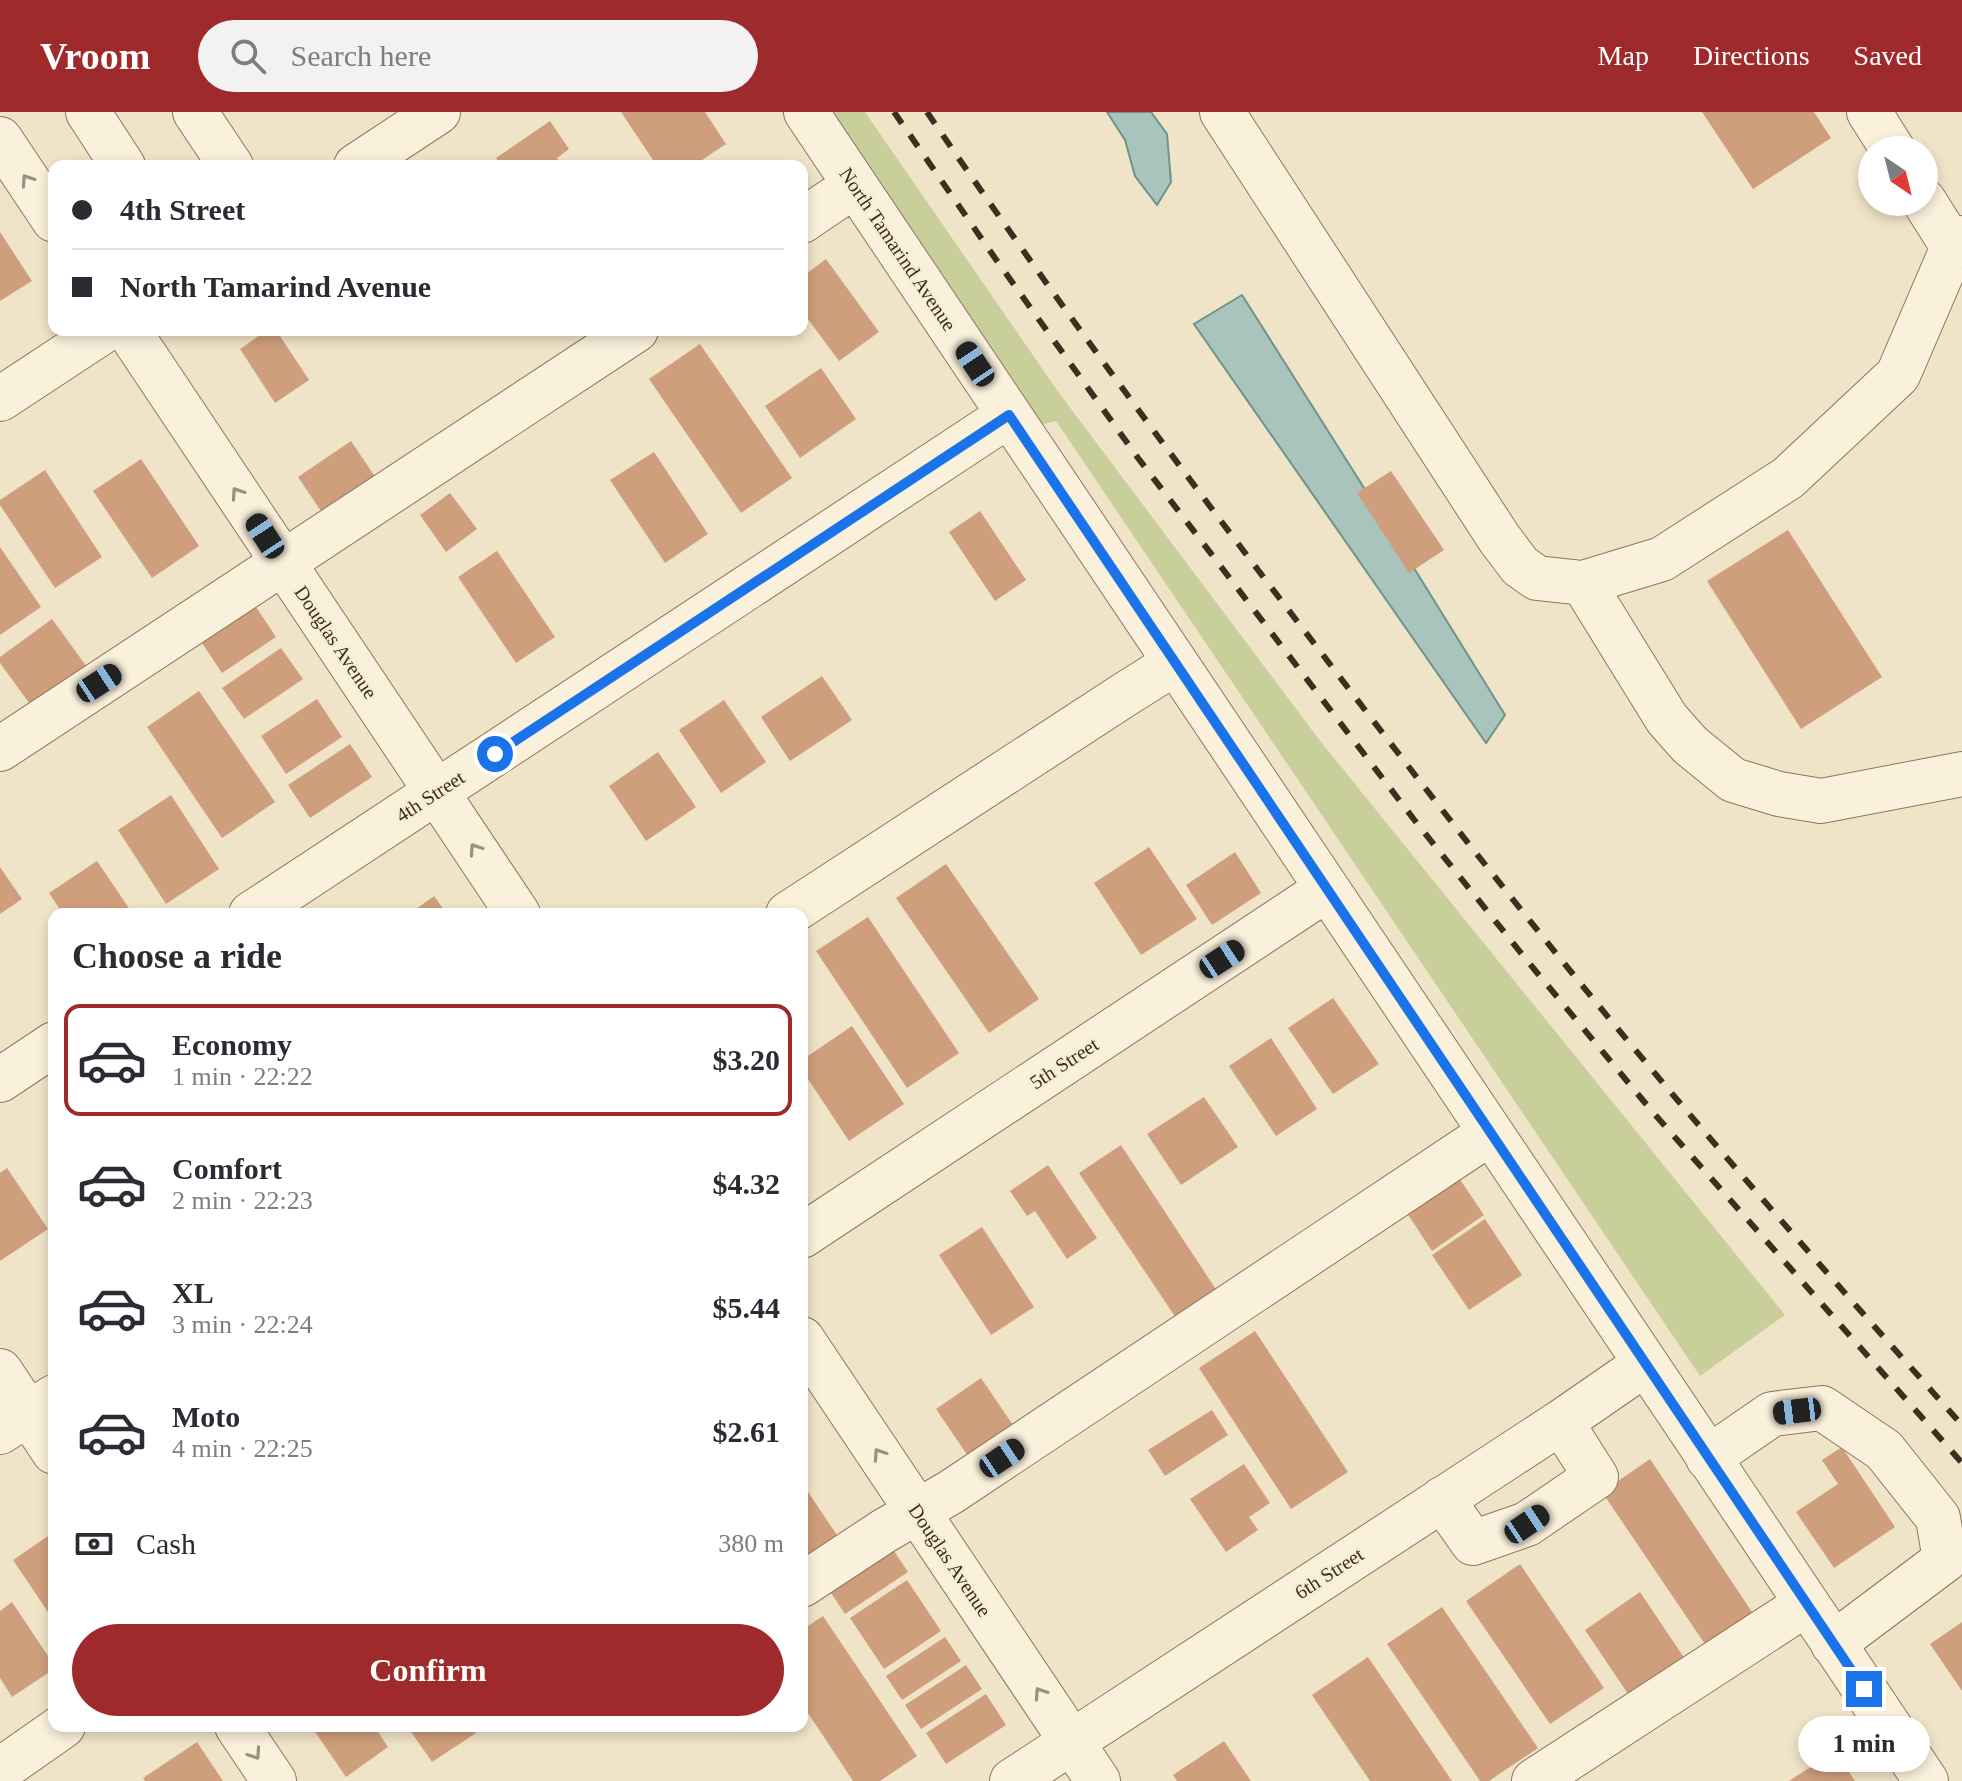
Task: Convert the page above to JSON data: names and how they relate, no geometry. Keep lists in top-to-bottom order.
{
  "streets": {
    "street": [
      "North Tamarind Avenue",
      "Douglas Avenue",
      "4th Street",
      "5th Street",
      "6th Street"
    ]
  },
  "crossings": [
    ["North Tamarind Avenue", "4th Street"],
    ["North Tamarind Avenue", "5th Street"],
    ["North Tamarind Avenue", "6th Street"],
    ["Douglas Avenue", "4th Street"],
    ["Douglas Avenue", "6th Street"]
  ],
  "one_way": ["Douglas Avenue"],
  "north": "bottom right",
  "page": {
    "header": "Vroom",
    "search": "Search here",
    "nav": ["Map", "Directions", "Saved"],
    "banner": ["4th Street", "North Tamarind Avenue"],
    "heading": "Choose a ride",
    "list": [
      {
        "name": "Economy",
        "note": "1 min · 22:22",
        "value": "$3.20"
      },
      {
        "name": "Comfort",
        "note": "2 min · 22:23",
        "value": "$4.32"
      },
      {
        "name": "XL",
        "note": "3 min · 22:24",
        "value": "$5.44"
      },
      {
        "name": "Moto",
        "note": "4 min · 22:25",
        "value": "$2.61"
      }
    ],
    "pay": ["Cash", "380 m"],
    "buttons": "Confirm",
    "bubble": "1 min"
  }
}
